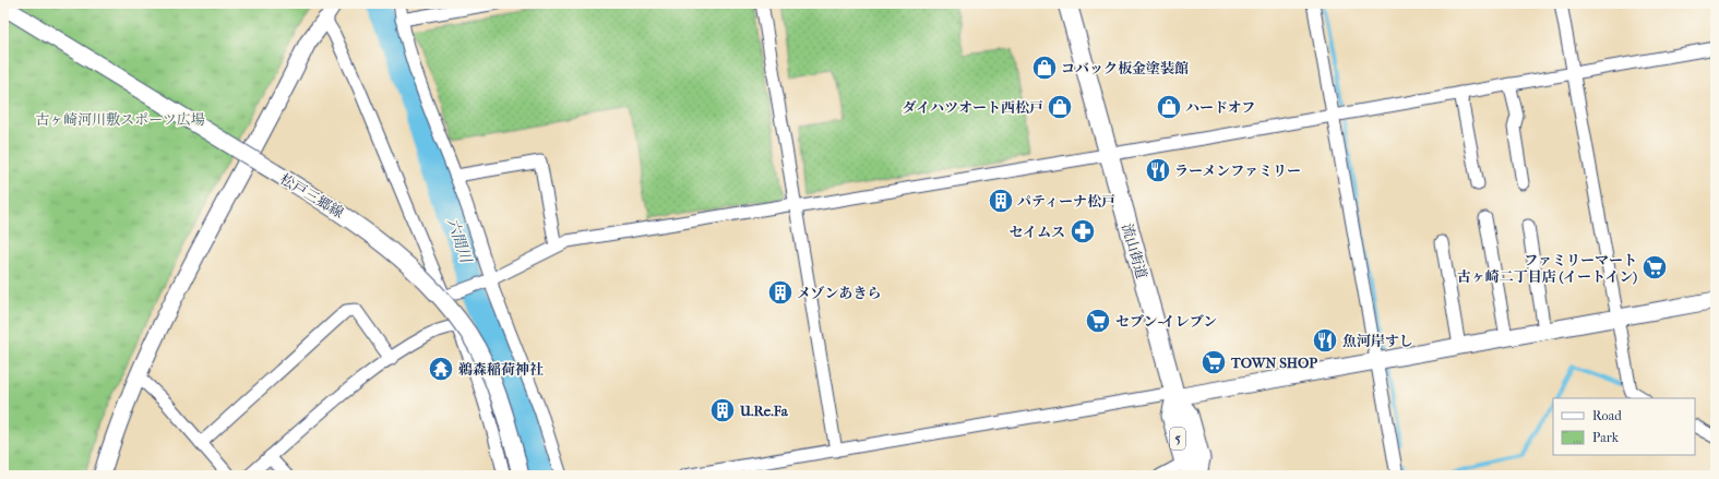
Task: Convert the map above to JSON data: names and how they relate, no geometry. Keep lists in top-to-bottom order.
{
  "streets": {
    "main road": ["流山街道", "5"],
    "street": ["松戸三郷線"]
  },
  "water": ["六間川"],
  "parks": ["古ヶ崎河川敷スポーツ広場"],
  "places": {
    "shop": ["コバック板金塗装館", "ダイハツオート西松戸", "ハードオフ"],
    "restaurant": ["ラーメンファミリー", "魚河岸すし"],
    "building": ["パティーナ松戸", "メゾンあきら", "U.Re.Fa"],
    "pharmacy": ["セイムス"],
    "supermarket": ["ファミリーマート 古ヶ崎二丁目店 (イートイン)", "セブン-イレブン", "TOWN SHOP"],
    "temple": ["鵜森稲荷神社"]
  },
  "legend": ["Road", "Park"]
}
